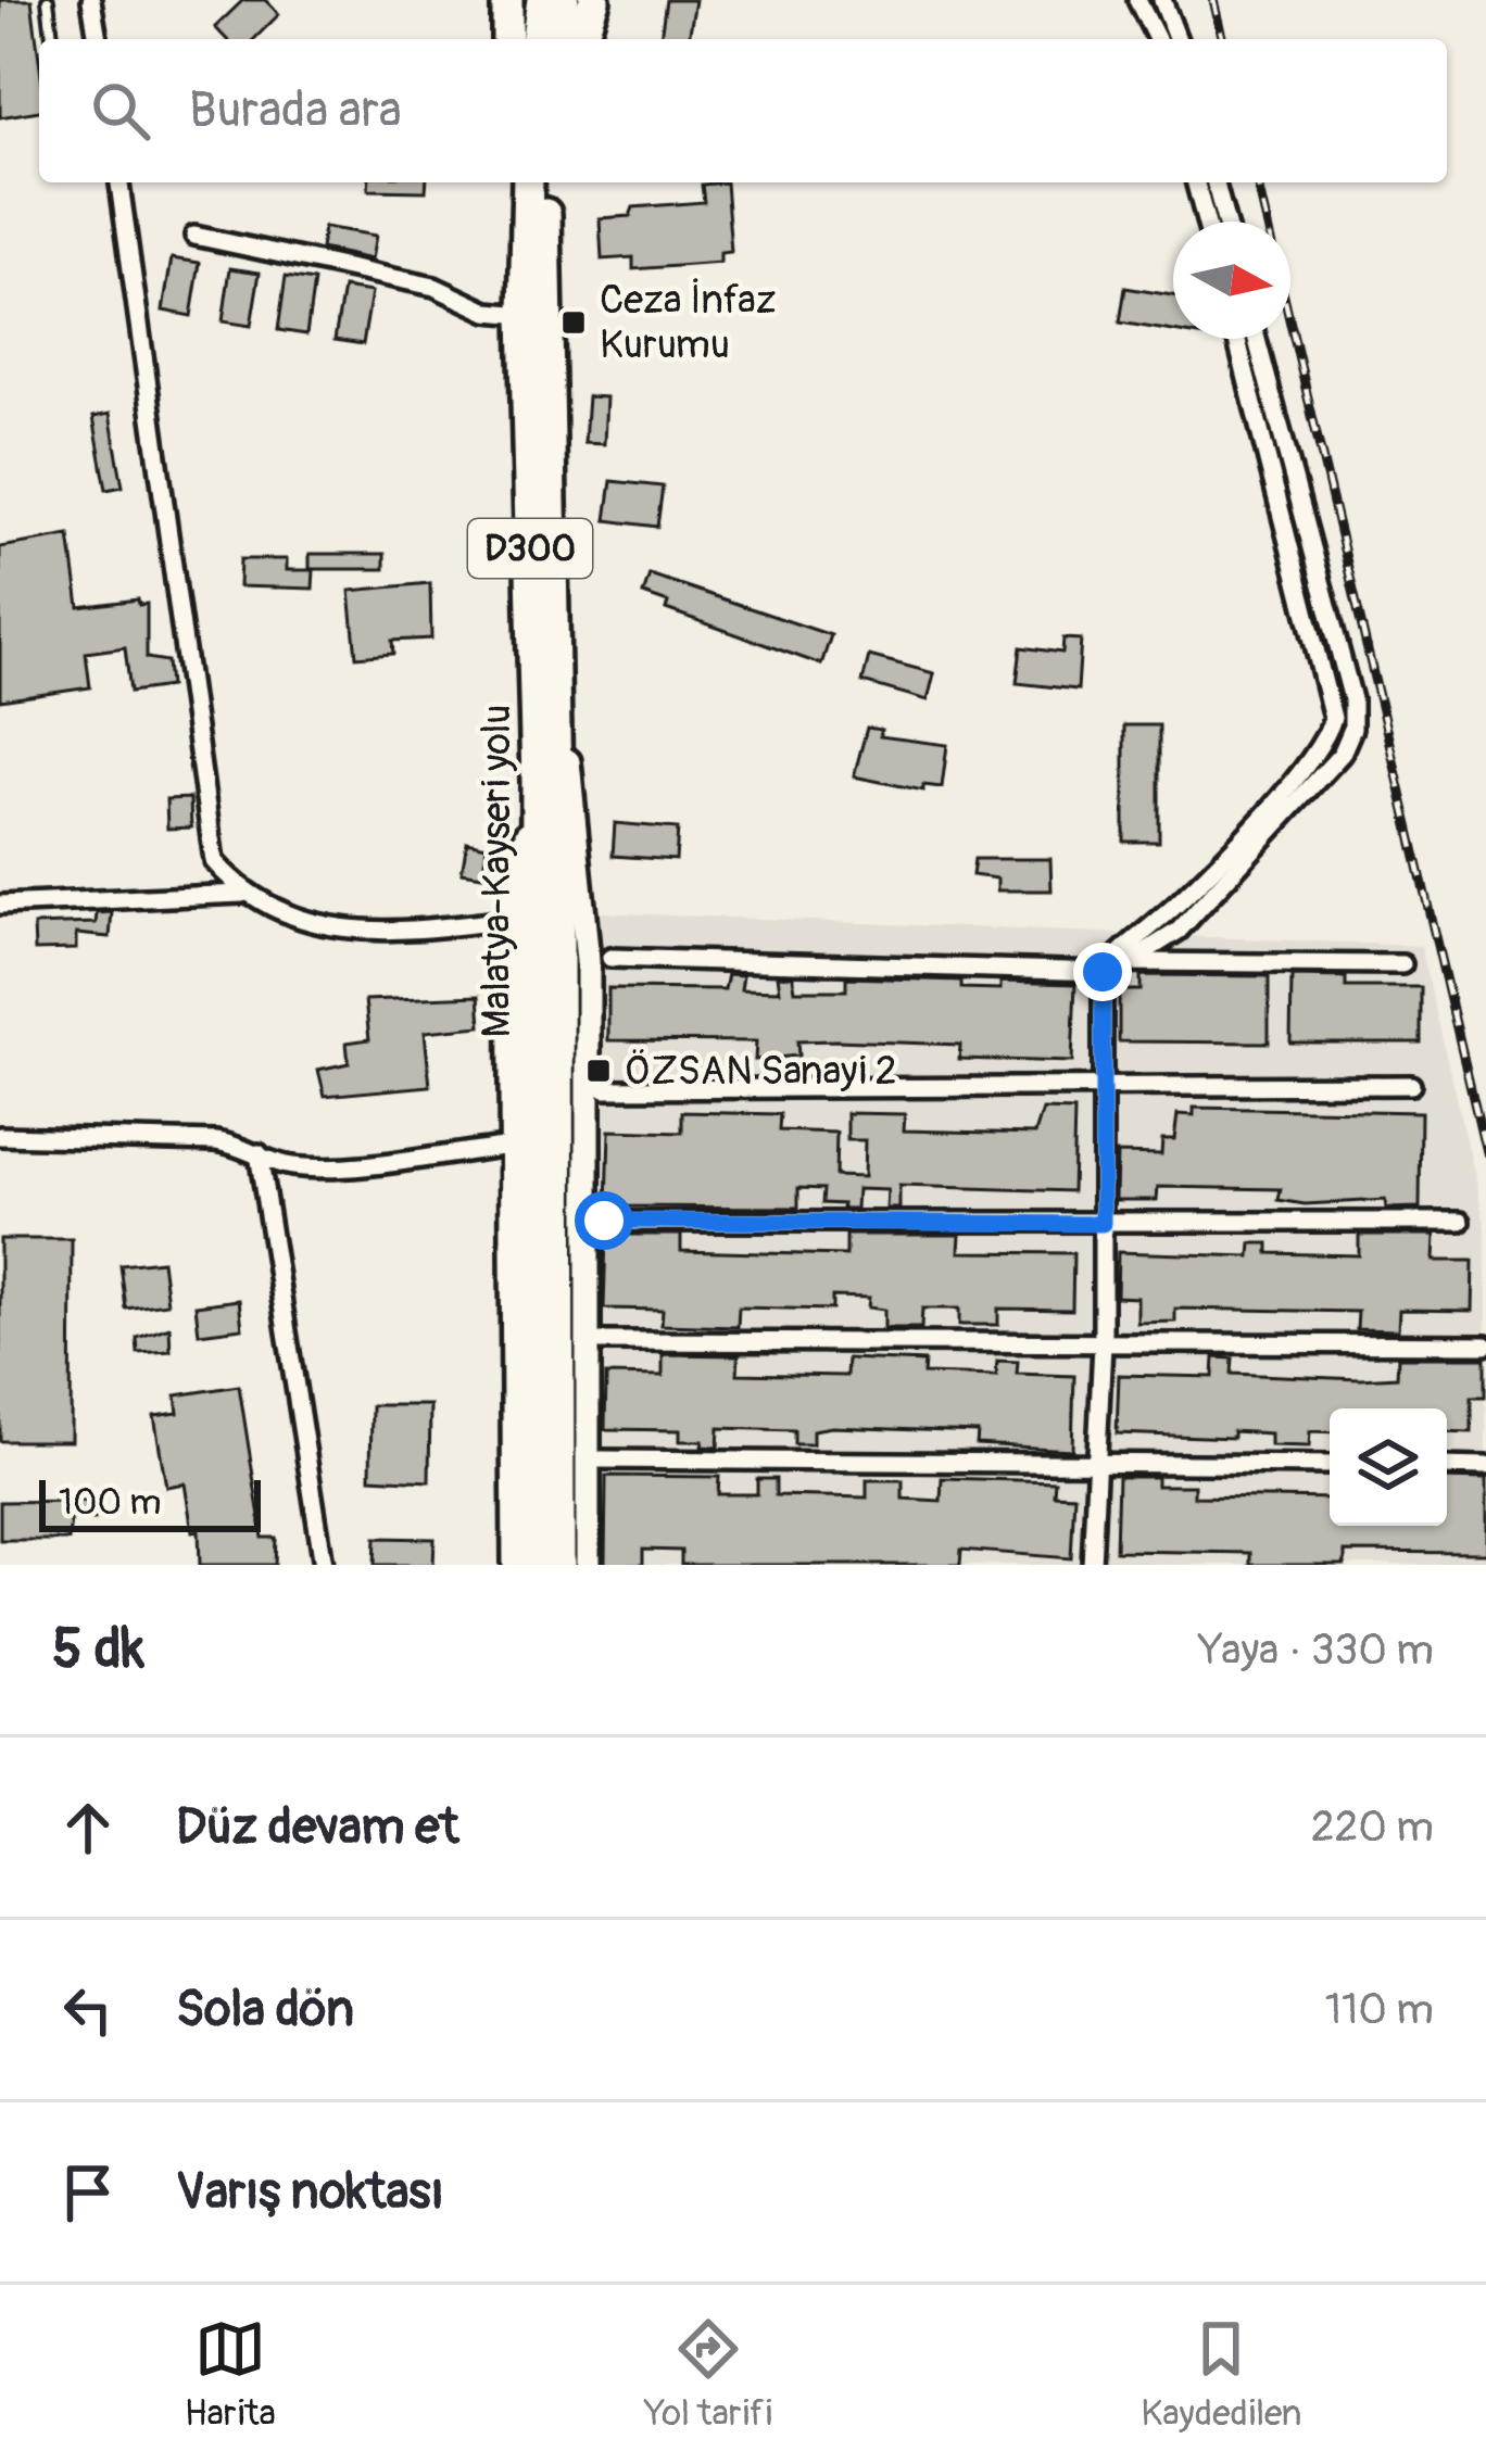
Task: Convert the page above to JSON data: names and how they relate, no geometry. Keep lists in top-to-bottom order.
{
  "streets": {
    "highway": ["D300", "Malatya-Kayseri yolu"]
  },
  "crossings": [
    ["D300", "Malatya-Kayseri yolu"]
  ],
  "places": {
    "transit": ["Ceza İnfaz Kurumu", "ÖZSAN Sanayi 2"]
  },
  "scale_bar": "100 m",
  "north": "right",
  "page": {
    "search": "Burada ara",
    "scale": "100 m",
    "heading": ["5 dk", "Yaya · 330 m"],
    "list": [
      ["Düz devam et", "220 m"],
      ["Sola dön", "110 m"],
      "Varış noktası"
    ],
    "nav": ["Harita", "Yol tarifi", "Kaydedilen"]
  }
}
